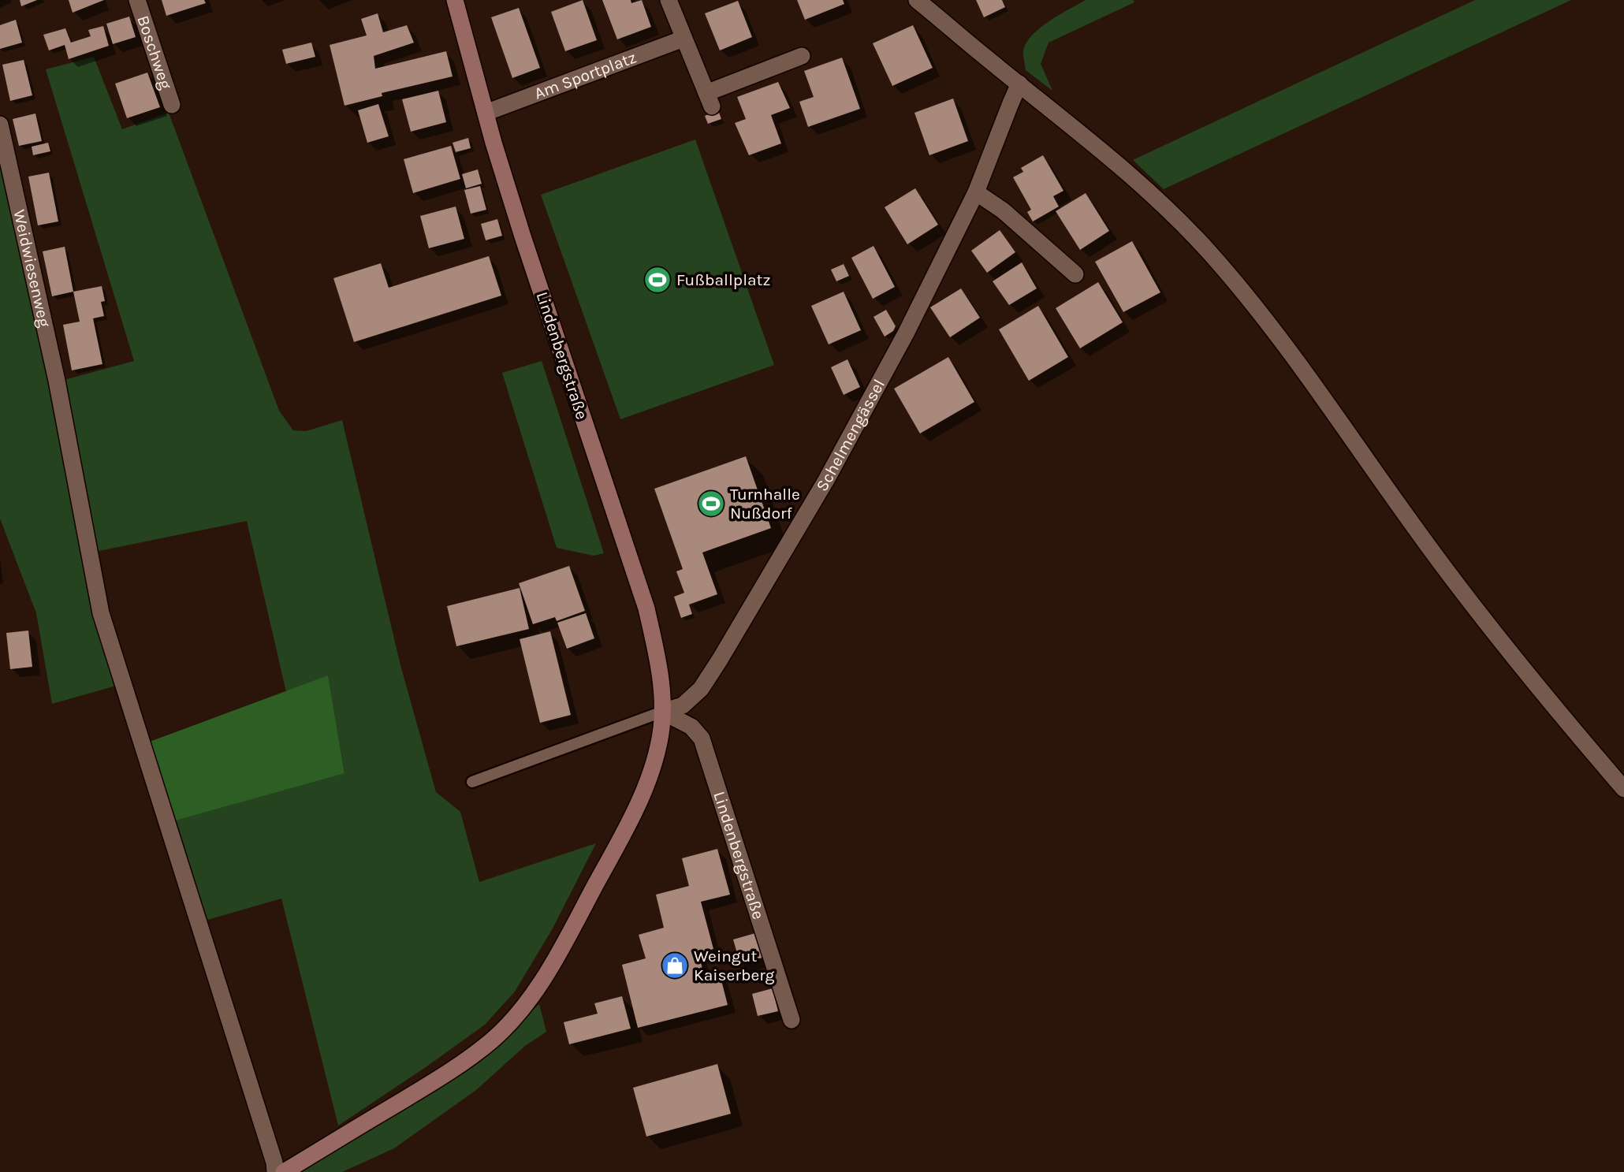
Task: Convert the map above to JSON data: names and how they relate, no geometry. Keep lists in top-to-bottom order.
{
  "streets": {
    "main road": ["Lindenbergstraße"],
    "street": [
      "Boschweg",
      "Am Sportplatz",
      "Weidwiesenweg",
      "Schelmengässel"
    ]
  },
  "crossings": [
    ["Am Sportplatz", "Lindenbergstraße"],
    ["Lindenbergstraße", "Schelmengässel"]
  ],
  "places": {
    "sports": ["Fußballplatz", "Turnhalle Nußdorf"],
    "shop": ["Weingut Kaiserberg"]
  }
}
